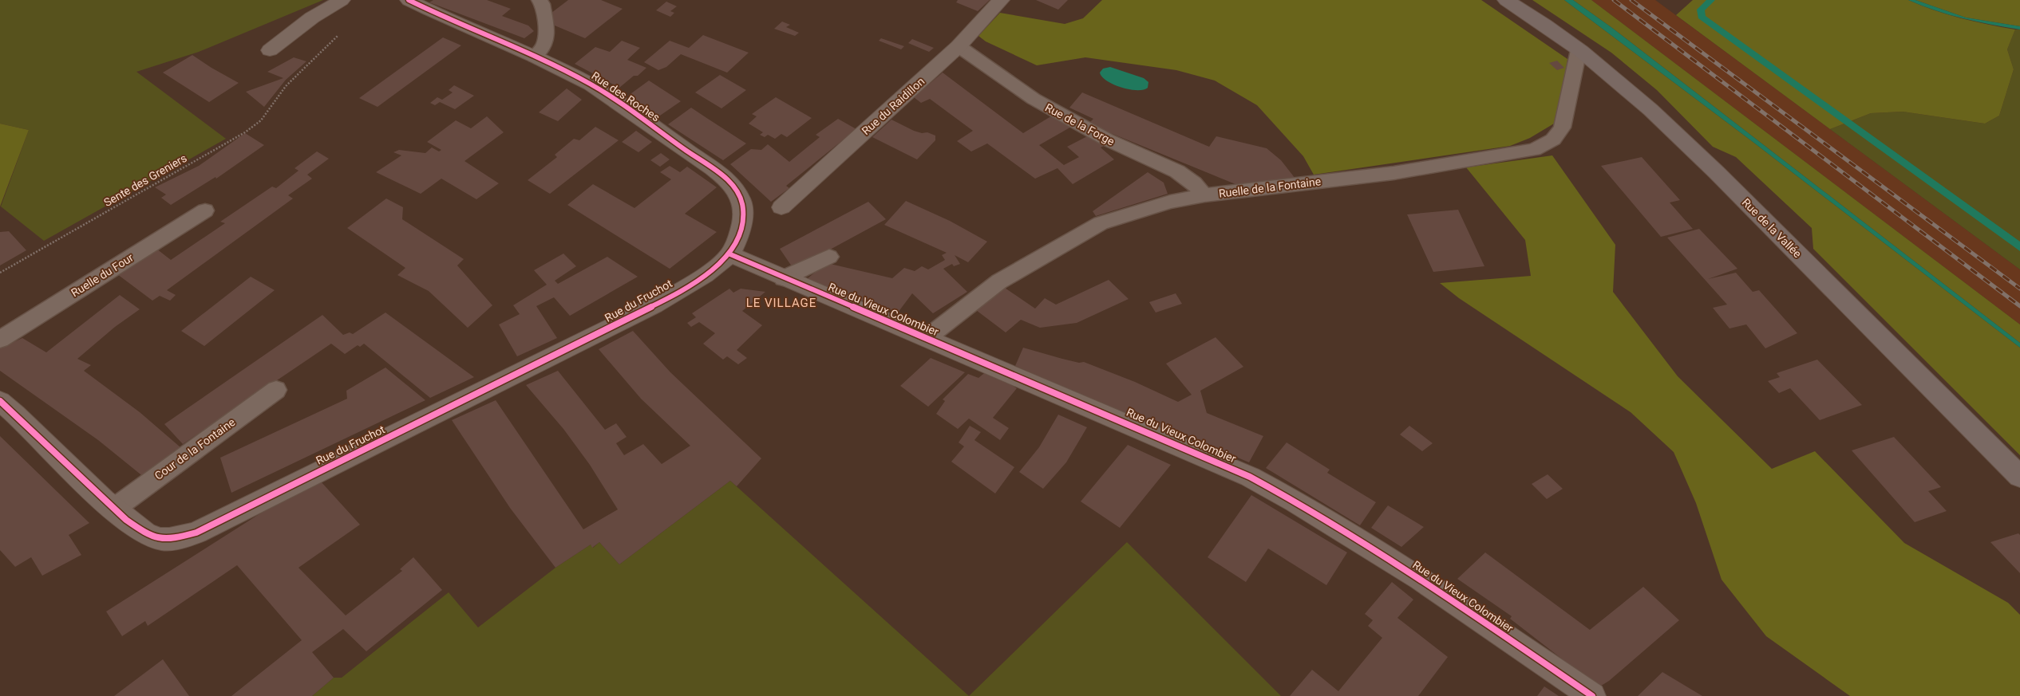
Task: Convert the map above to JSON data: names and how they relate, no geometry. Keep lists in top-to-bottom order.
{
  "streets": {
    "main road": ["Rue de la Vallée"],
    "street": [
      "Rue des Roches",
      "Rue du Raidillon",
      "Rue du Fruchot",
      "Rue du Vieux Colombier"
    ],
    "lane": [
      "Rue de la Forge",
      "Ruelle de la Fontaine",
      "Ruelle du Four",
      "Cour de la Fontaine"
    ],
    "path": ["Sente des Greniers"]
  },
  "crossings": [
    ["Rue des Roches", "Rue du Fruchot"],
    ["Rue des Roches", "Rue du Vieux Colombier"],
    ["Rue du Raidillon", "Rue de la Forge"],
    ["Rue de la Forge", "Ruelle de la Fontaine"],
    ["Ruelle de la Fontaine", "Rue de la Vallée"],
    ["Ruelle de la Fontaine", "Rue du Vieux Colombier"],
    ["Rue du Fruchot", "Rue du Vieux Colombier"],
    ["Rue du Fruchot", "Cour de la Fontaine"]
  ],
  "districts": ["LE VILLAGE"]
}
